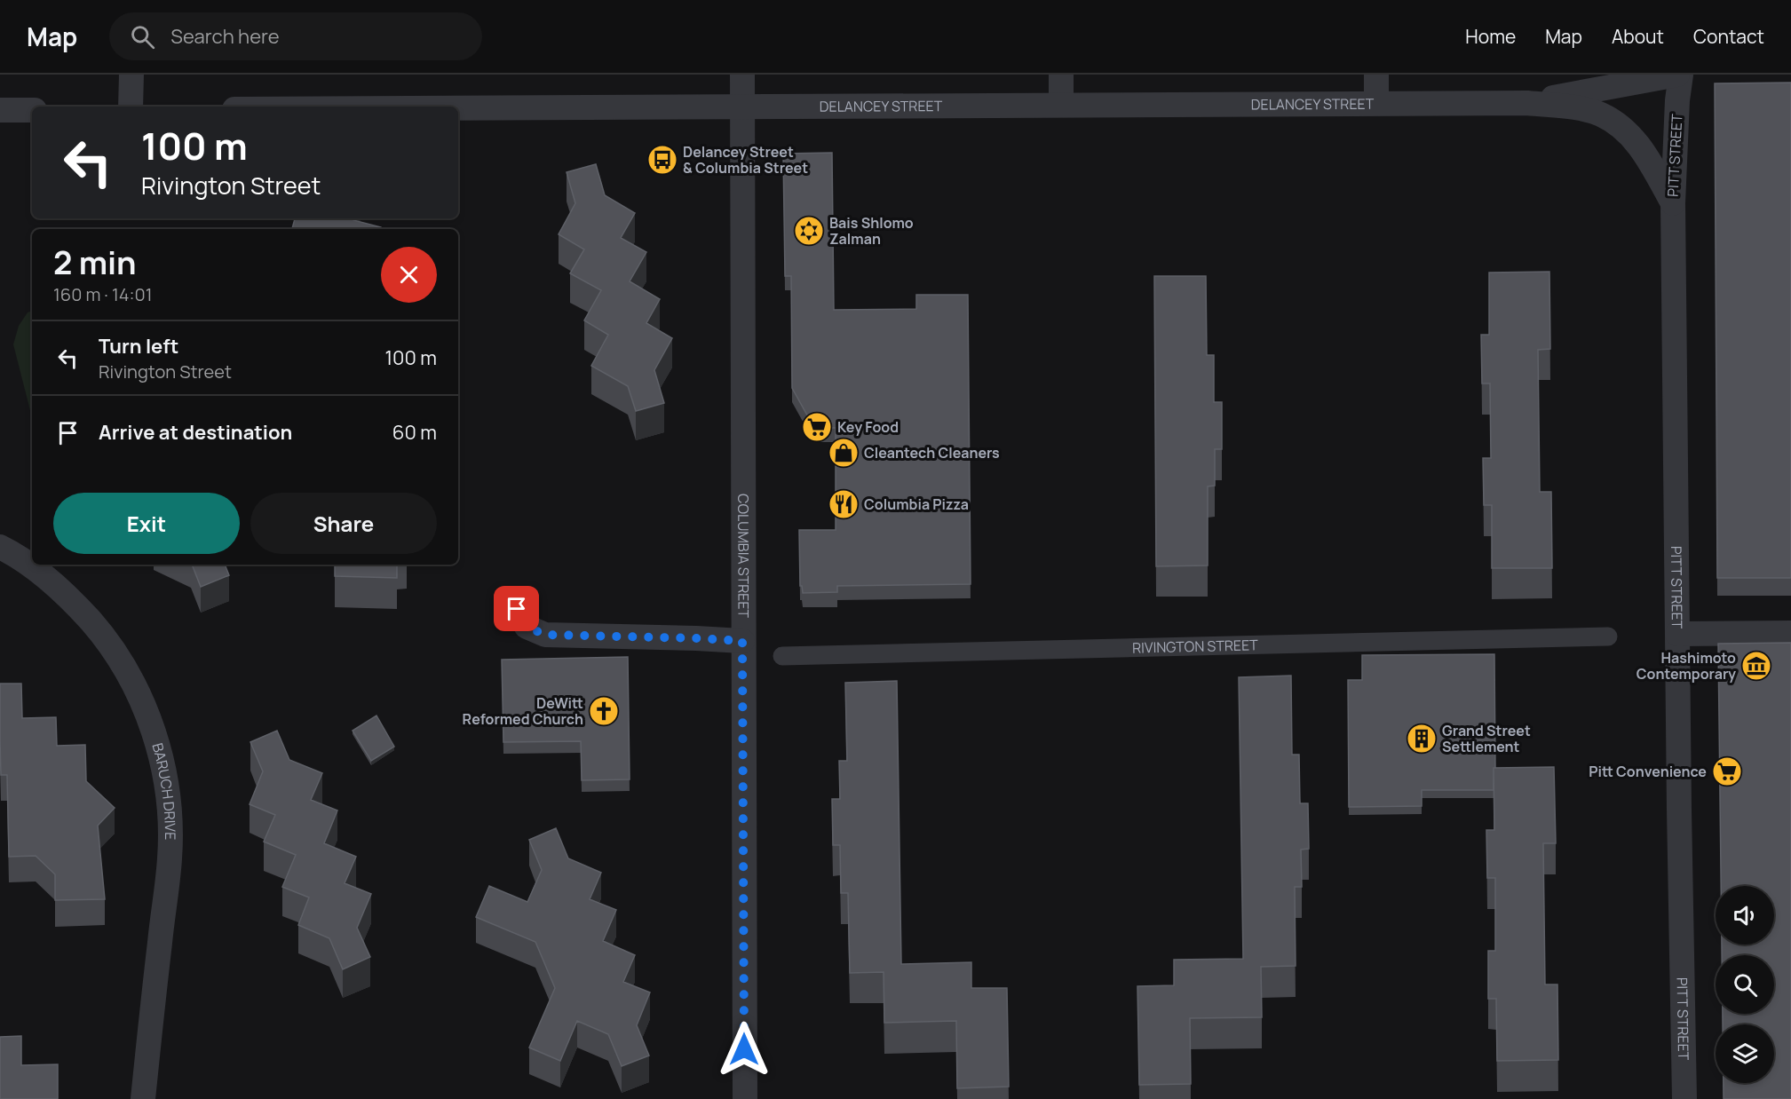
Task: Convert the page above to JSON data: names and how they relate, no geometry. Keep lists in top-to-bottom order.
{
  "streets": {
    "street": [
      "DELANCEY STREET",
      "PITT STREET",
      "COLUMBIA STREET",
      "RIVINGTON STREET",
      "BARUCH DRIVE"
    ]
  },
  "crossings": [
    ["DELANCEY STREET", "PITT STREET"],
    ["DELANCEY STREET", "COLUMBIA STREET"]
  ],
  "places": {
    "bus stop": ["Delancey Street & Columbia Street"],
    "synagogue": ["Bais Shlomo Zalman"],
    "supermarket": ["Key Food", "Pitt Convenience"],
    "shop": ["Cleantech Cleaners"],
    "restaurant": ["Columbia Pizza"],
    "museum": ["Hashimoto Contemporary"],
    "church": ["DeWitt Reformed Church"],
    "building": ["Grand Street Settlement"]
  },
  "page": {
    "header": "Map",
    "search": "Search here",
    "nav": [
      "Home",
      "Map",
      "About",
      "Contact"
    ],
    "turn": ["100 m", "Rivington Street"],
    "heading": ["2 min", "160 m · 14:01"],
    "list": [
      {
        "name": "Turn left",
        "note": "Rivington Street",
        "value": "100 m"
      },
      {
        "name": "Arrive at destination",
        "value": "60 m"
      }
    ],
    "buttons": ["Exit", "Share"]
  }
}
